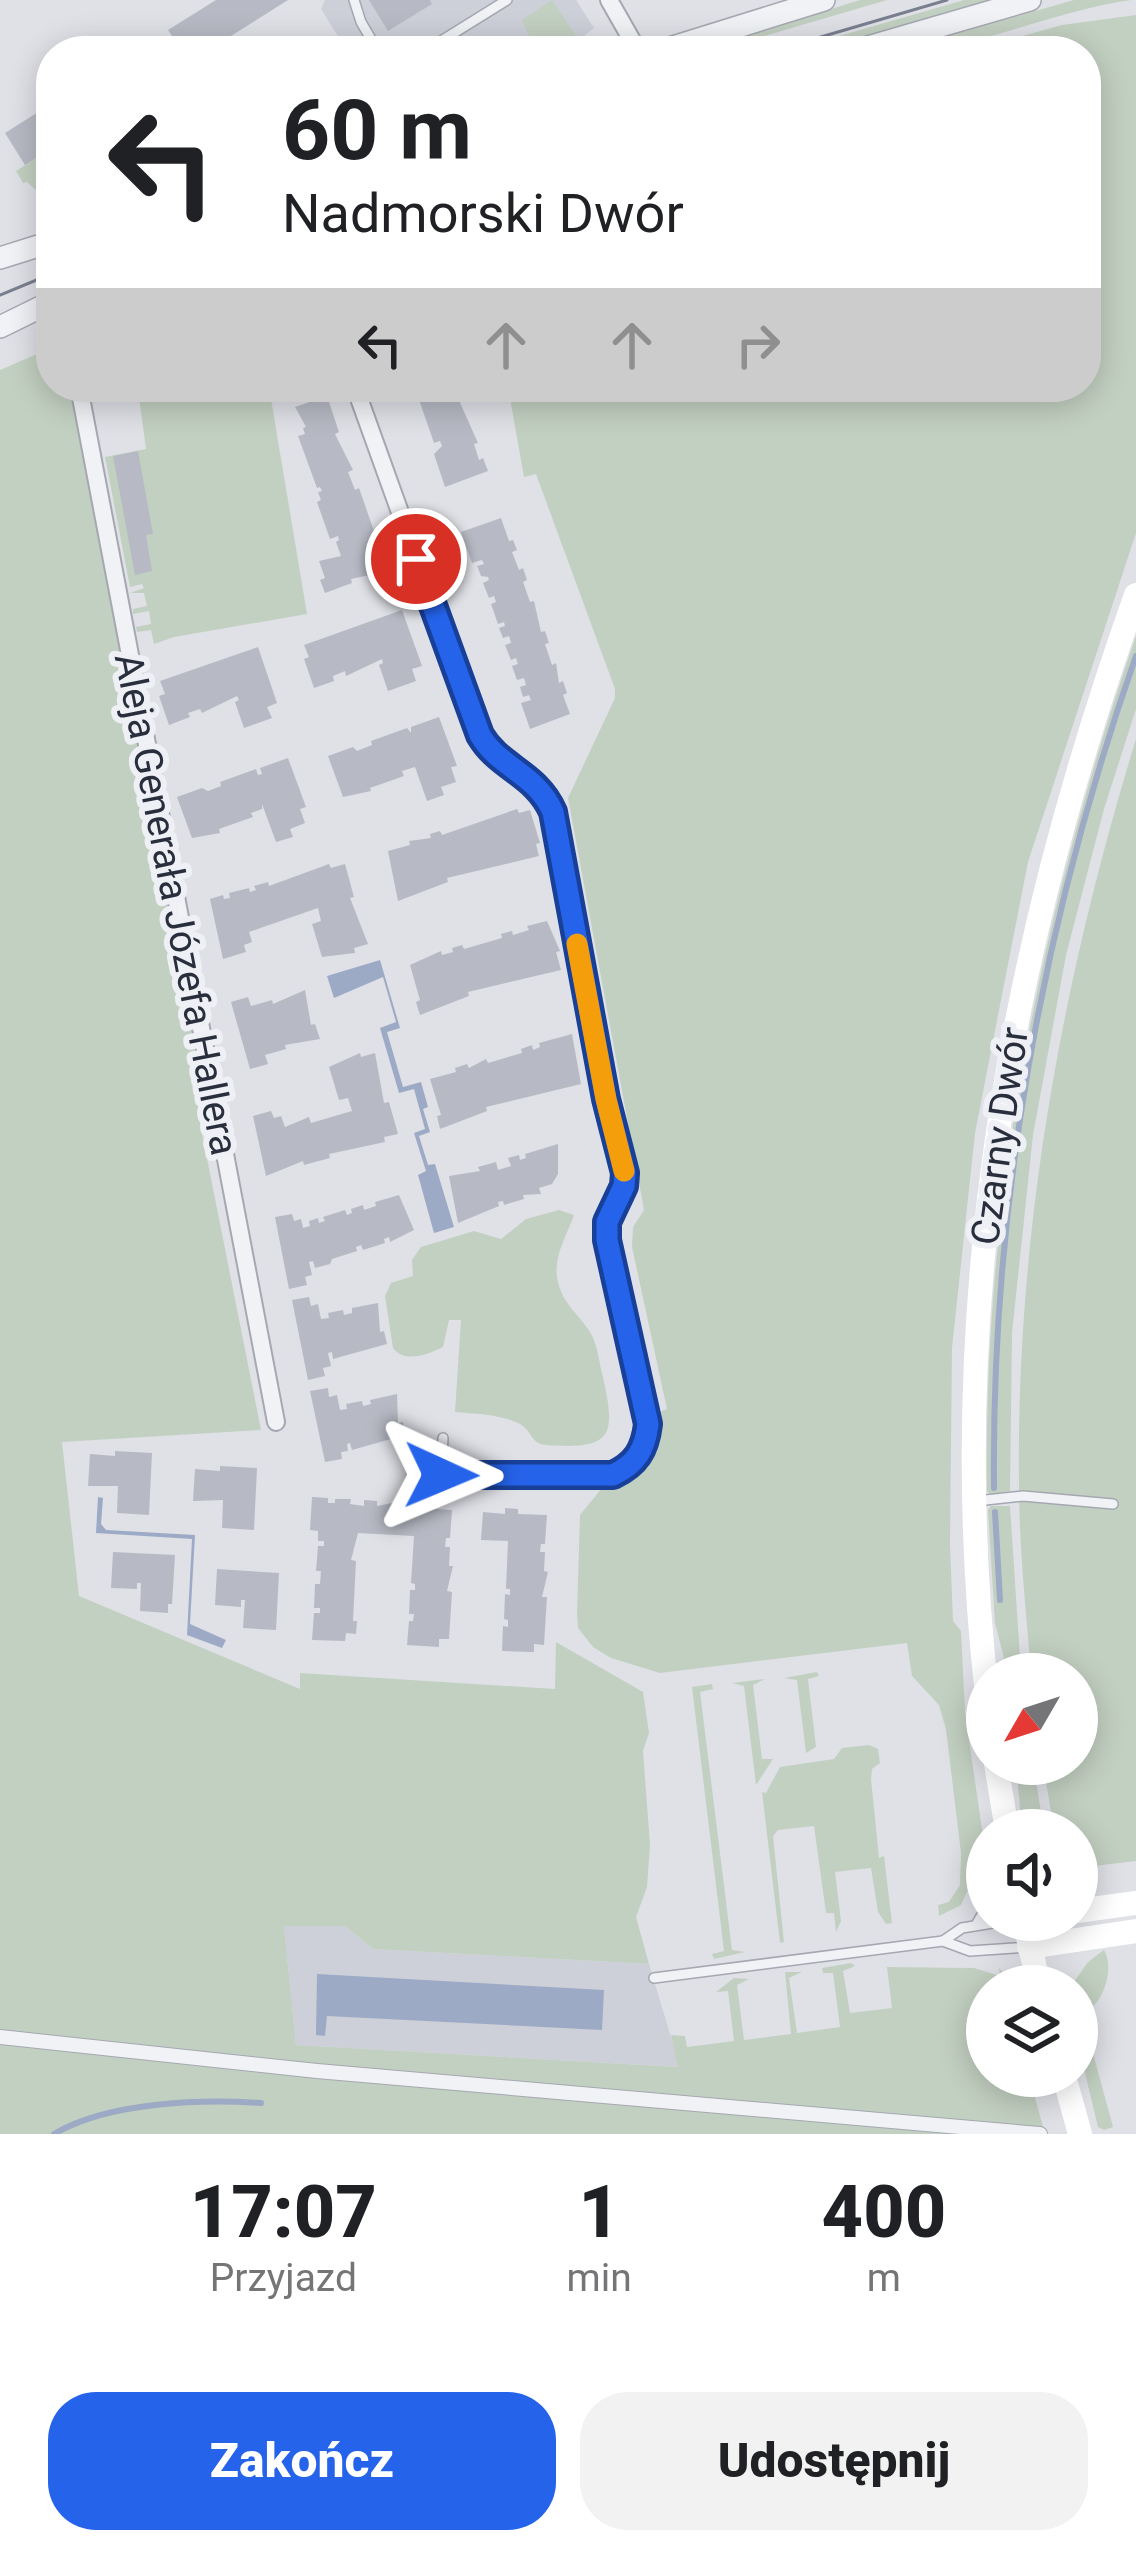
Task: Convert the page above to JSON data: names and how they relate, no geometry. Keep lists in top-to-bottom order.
{
  "streets": {
    "main road": ["Czarny Dwór"],
    "street": ["Aleja Generała Józefa Hallera"]
  },
  "north": "bottom left",
  "page": {
    "turn": ["60 m", "Nadmorski Dwór"],
    "eta": [
      "17:07",
      "Przyjazd",
      "1",
      "min",
      "400",
      "m"
    ],
    "buttons": ["Zakończ", "Udostępnij"]
  }
}
